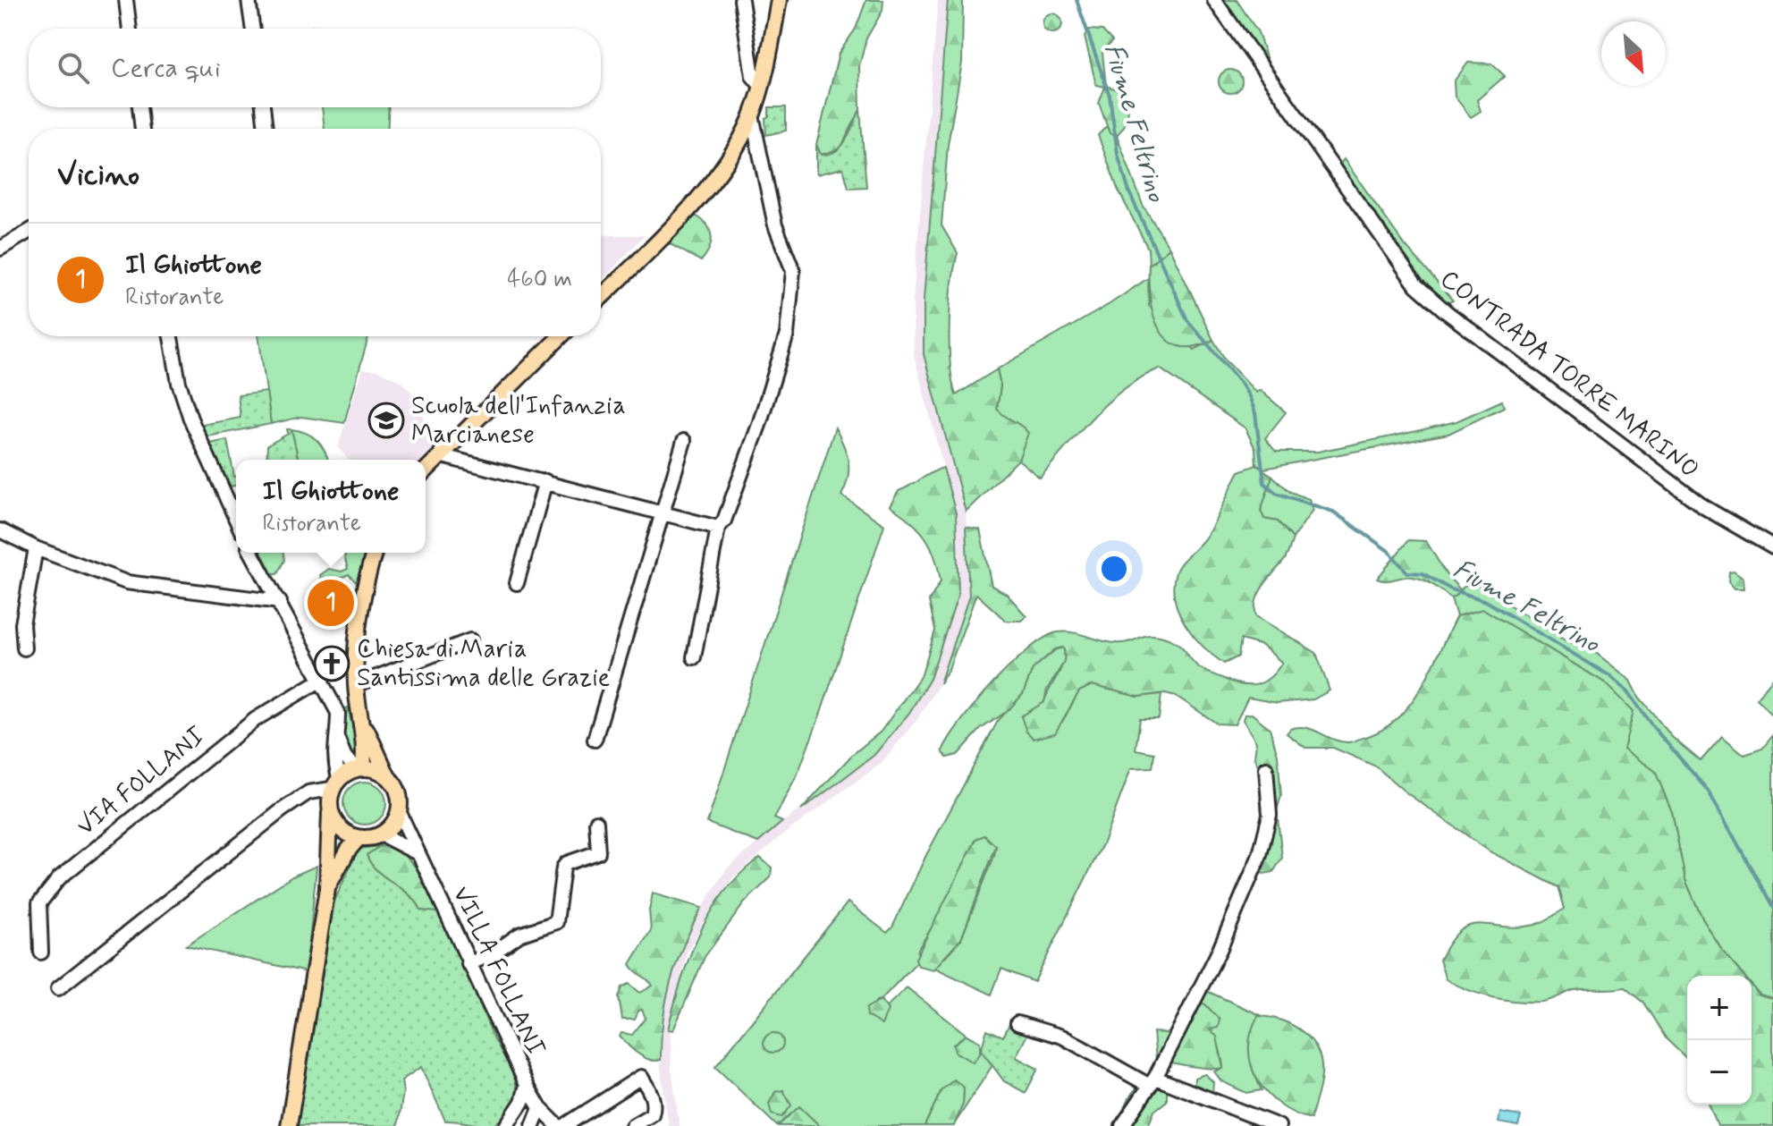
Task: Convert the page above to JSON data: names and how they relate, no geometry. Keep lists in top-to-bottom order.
{
  "streets": {
    "street": ["CONTRADA TORRE MARINO", "VIA FOLLANI", "VILLA FOLLANI"]
  },
  "water": ["Fiume Feltrino"],
  "places": {
    "school or university": ["Scuola dell'Infanzia Marcianese"],
    "church": ["Chiesa di Maria Santissima delle Grazie"]
  },
  "north": "bottom right",
  "page": {
    "search": "Cerca qui",
    "heading": "Vicino",
    "list": [
      {
        "mark": "1",
        "name": "Il Ghiottone",
        "note": "Ristorante",
        "value": "460 m"
      }
    ],
    "popup": ["Il Ghiottone", "Ristorante"],
    "pins": "1",
    "map_buttons": ["+", "−"]
  }
}
